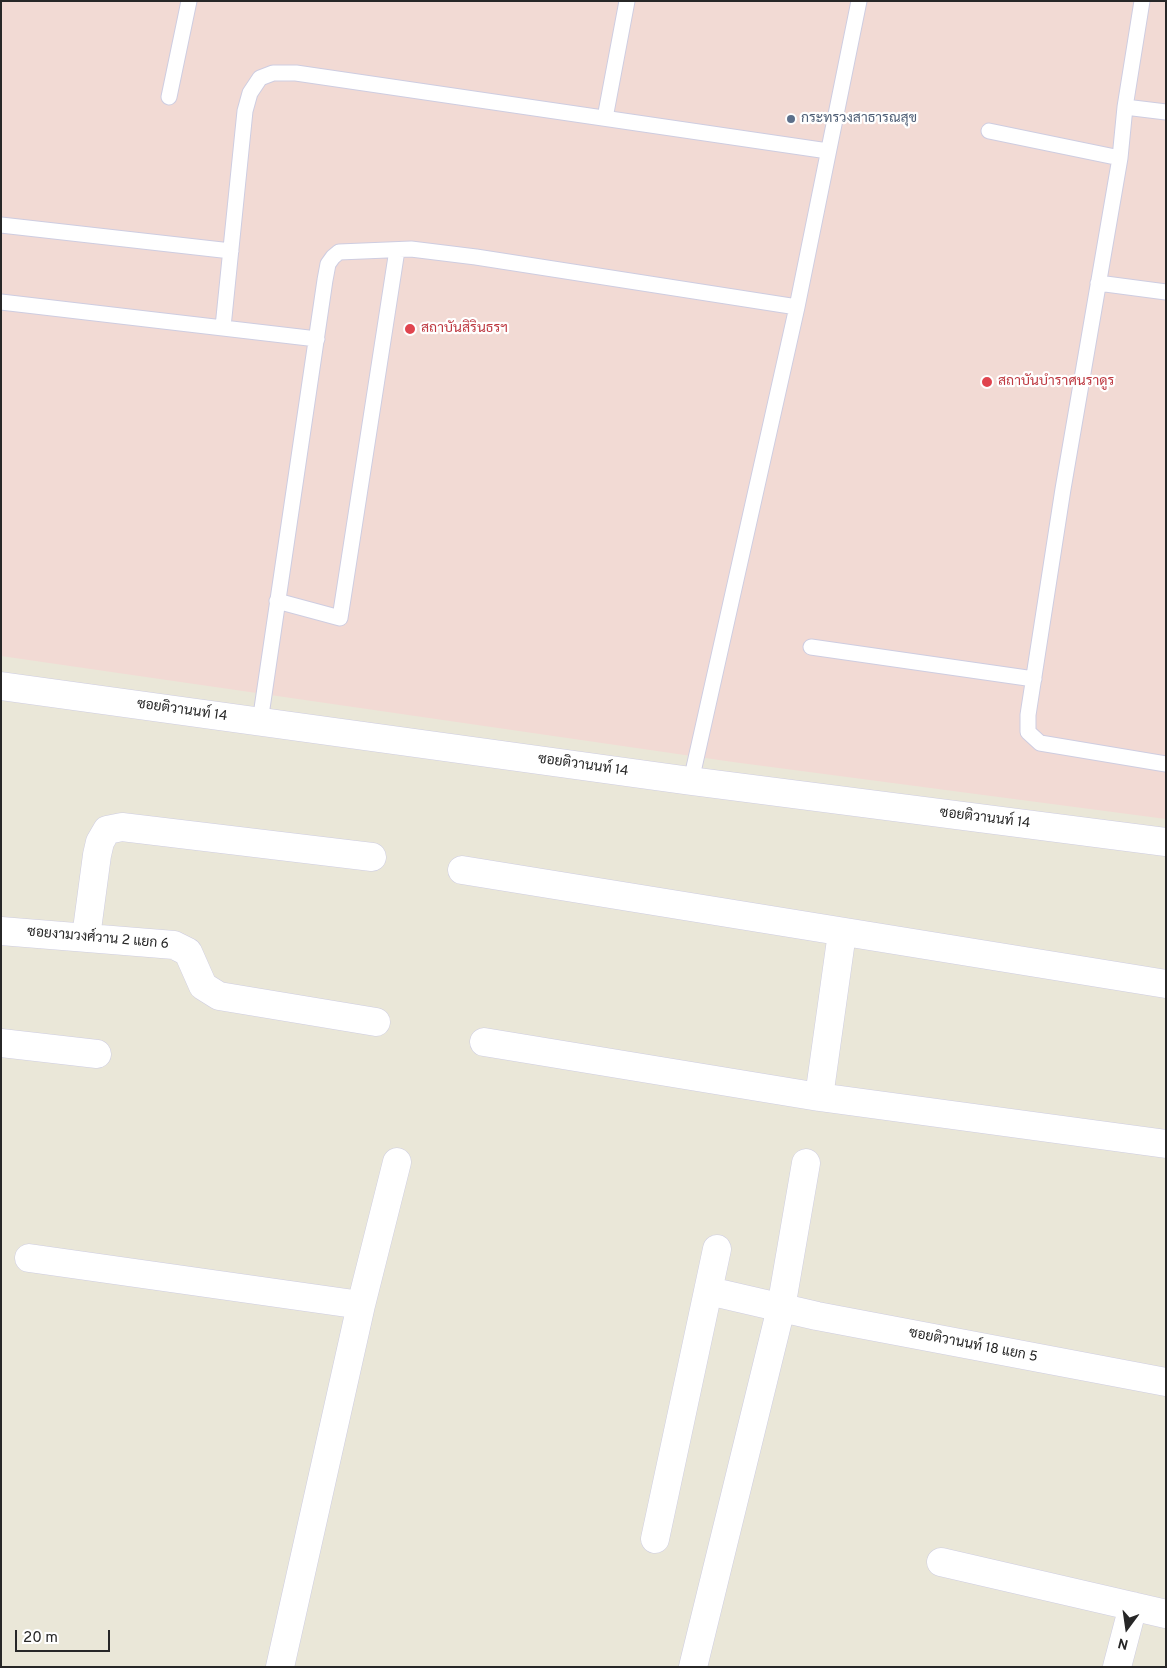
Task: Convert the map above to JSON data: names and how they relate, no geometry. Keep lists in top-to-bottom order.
{
  "streets": {
    "street": ["ซอยติวานนท์ 14", "ซอยงามวงศ์วาน 2 แยก 6", "ซอยติวานนท์ 18 แยก 5"]
  },
  "places": ["กระทรวงสาธารณสุข", "สถาบันสิรินธรฯ", "สถาบันบำราศนราดูร"],
  "scale_bar": "20 m",
  "north": "bottom"
}
